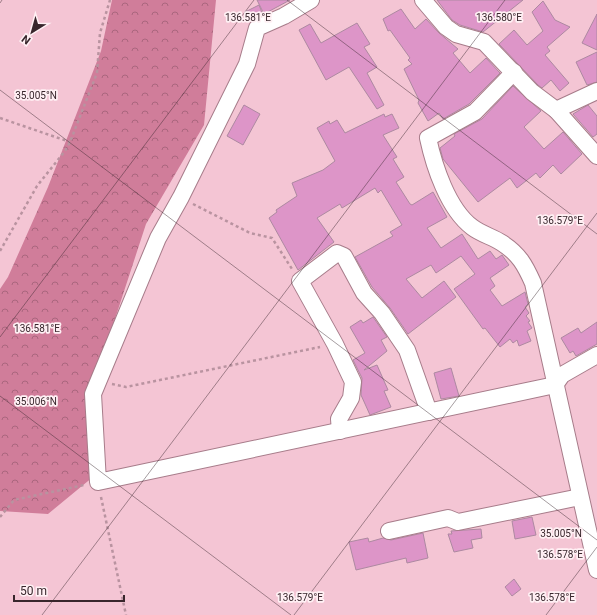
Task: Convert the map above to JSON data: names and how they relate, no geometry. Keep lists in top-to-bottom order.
{
  "scale_bar": "50 m",
  "north": "bottom left",
  "coordinates": [
    "136.581°E",
    "136.580°E",
    "35.005°N",
    "136.579°E",
    "35.006°N",
    "136.578°E"
  ]
}
